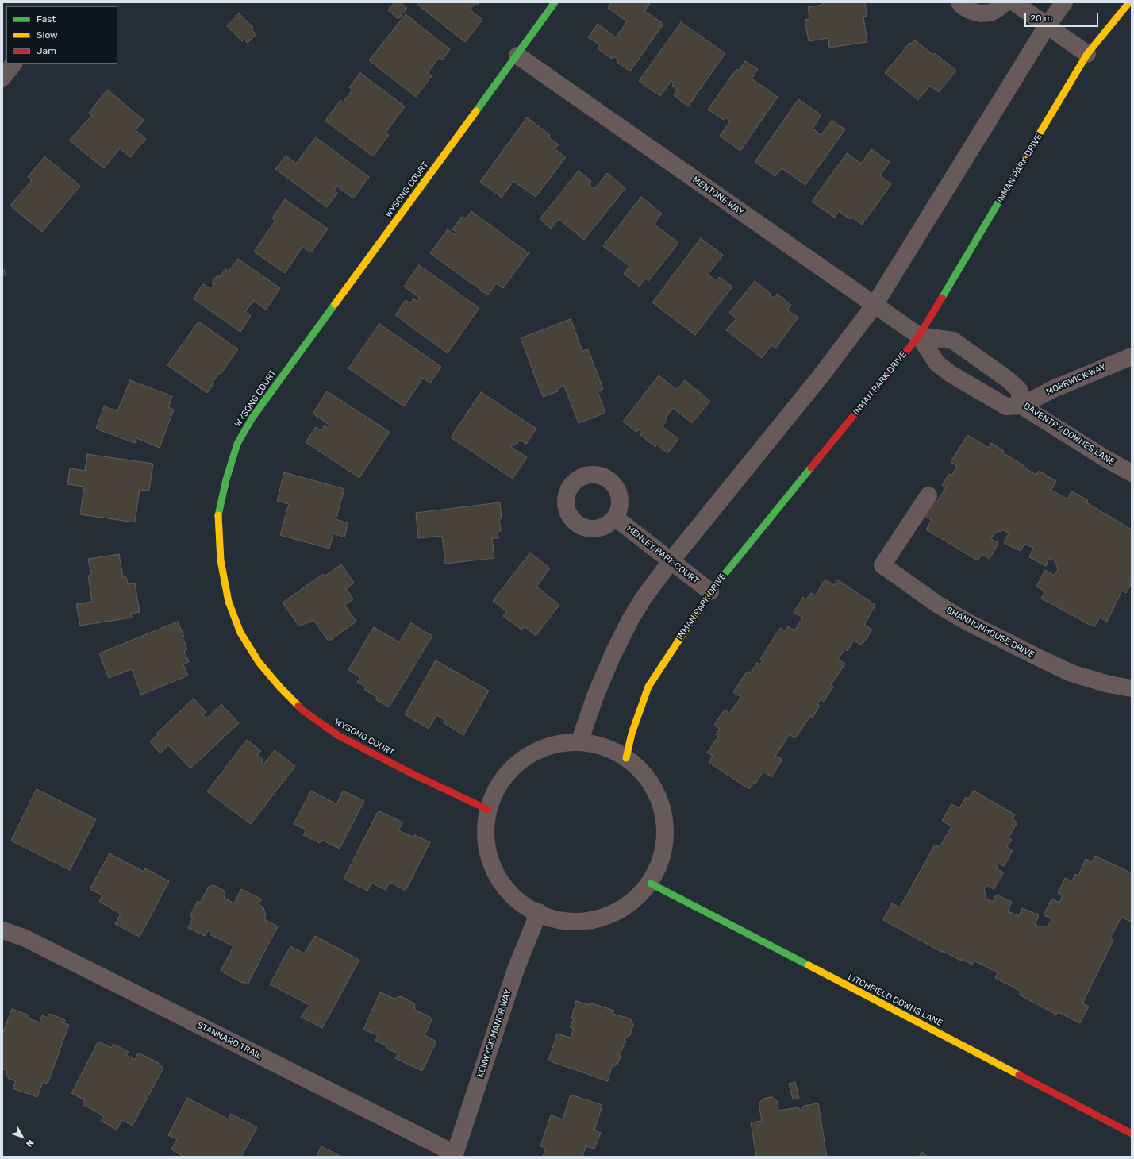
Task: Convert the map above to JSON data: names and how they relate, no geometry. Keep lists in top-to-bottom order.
{
  "streets": {
    "street": [
      "INMAN PARK DRIVE",
      "WYSONG COURT",
      "MENTONE WAY",
      "MORRWICK WAY",
      "DAVENTRY DOWNES LANE",
      "HENLEY PARK COURT",
      "SHANNONHOUSE DRIVE",
      "LITCHFIELD DOWNS LANE",
      "KENWYCK MANOR WAY",
      "STANNARD TRAIL"
    ]
  },
  "crossings": [
    ["INMAN PARK DRIVE", "MENTONE WAY"],
    ["INMAN PARK DRIVE", "DAVENTRY DOWNES LANE"],
    ["INMAN PARK DRIVE", "HENLEY PARK COURT"],
    ["WYSONG COURT", "MENTONE WAY"],
    ["MENTONE WAY", "DAVENTRY DOWNES LANE"],
    ["MORRWICK WAY", "DAVENTRY DOWNES LANE"],
    ["KENWYCK MANOR WAY", "STANNARD TRAIL"]
  ],
  "legend": ["Fast", "Slow", "Jam"],
  "scale_bar": "20 m",
  "north": "bottom right"
}
